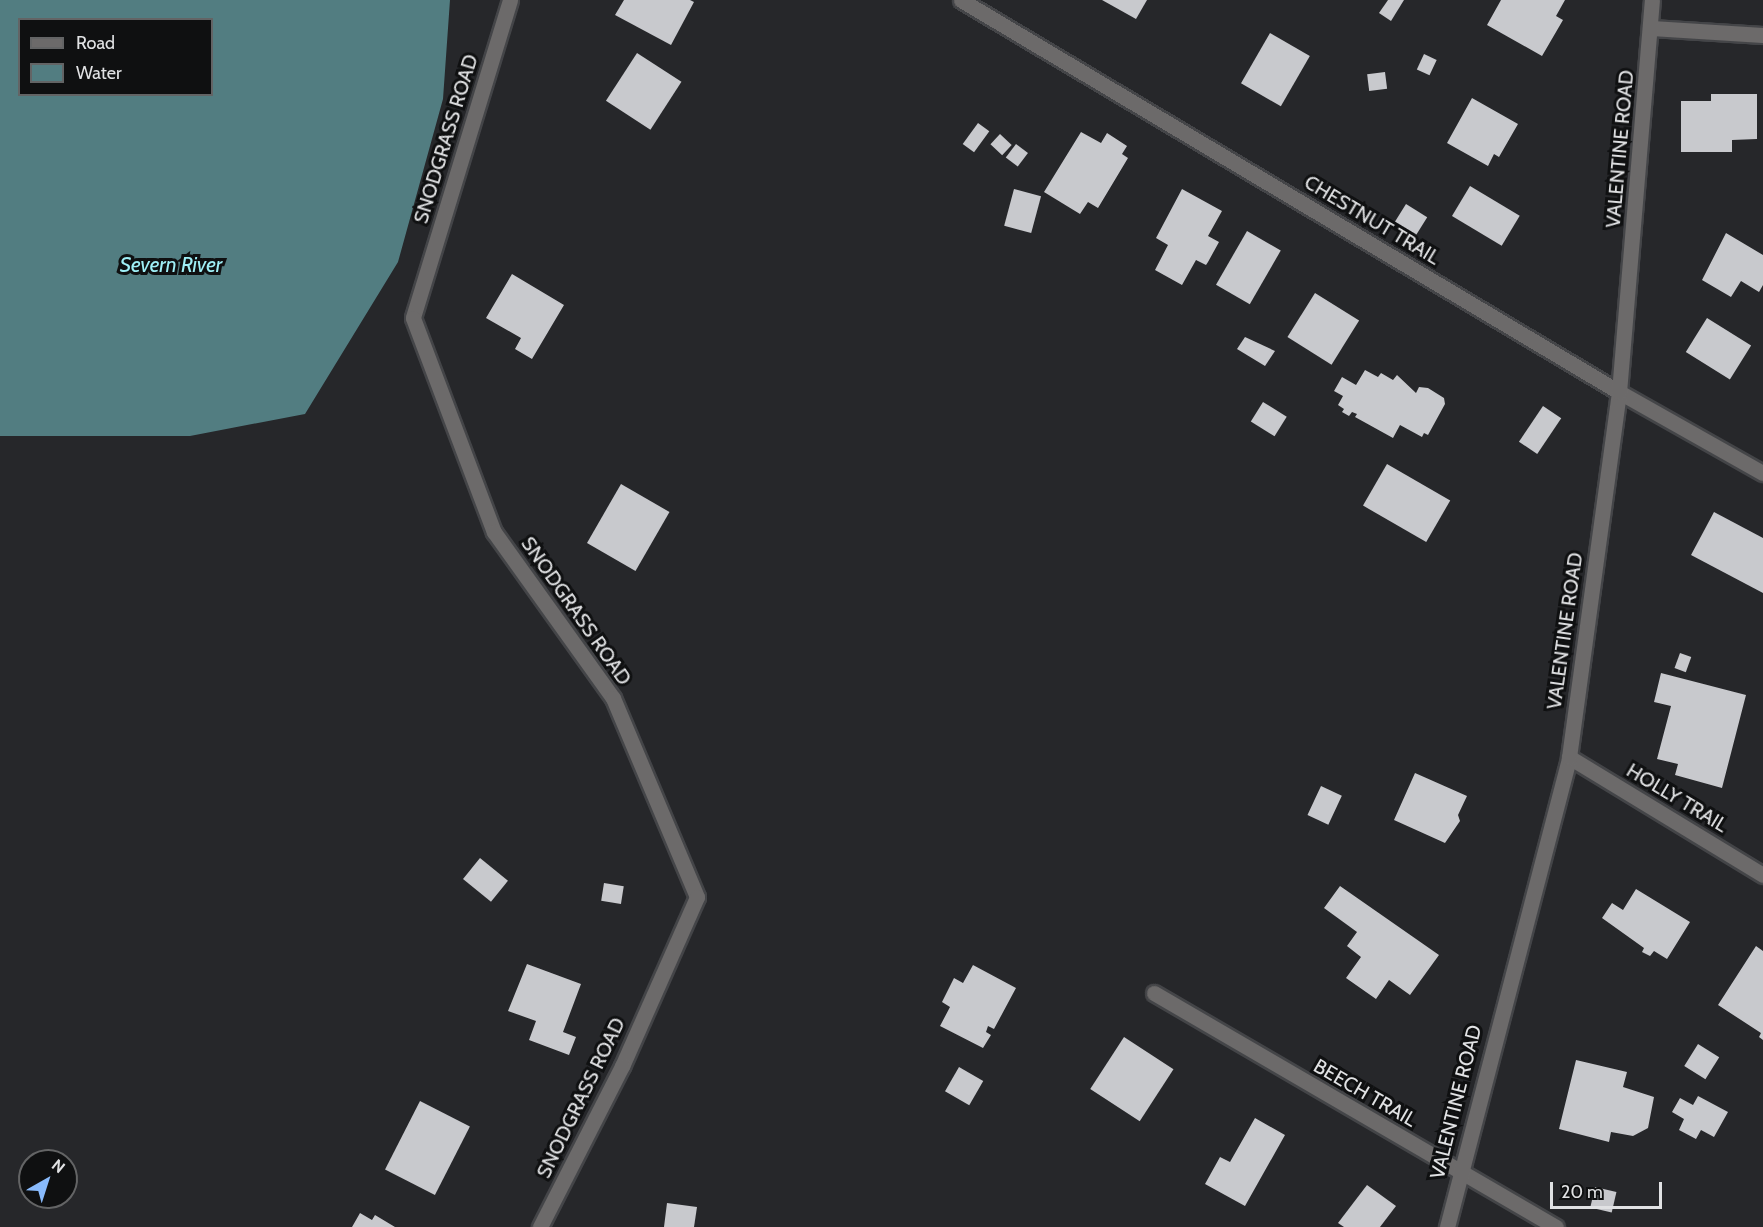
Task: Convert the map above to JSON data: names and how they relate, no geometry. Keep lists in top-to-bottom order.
{
  "streets": {
    "street": [
      "SNODGRASS ROAD",
      "VALENTINE ROAD",
      "CHESTNUT TRAIL",
      "HOLLY TRAIL",
      "BEECH TRAIL"
    ]
  },
  "crossings": [
    ["VALENTINE ROAD", "CHESTNUT TRAIL"],
    ["VALENTINE ROAD", "HOLLY TRAIL"],
    ["VALENTINE ROAD", "BEECH TRAIL"]
  ],
  "water": ["Severn River"],
  "legend": ["Road", "Water"],
  "scale_bar": "20 m",
  "north": "top right"
}
